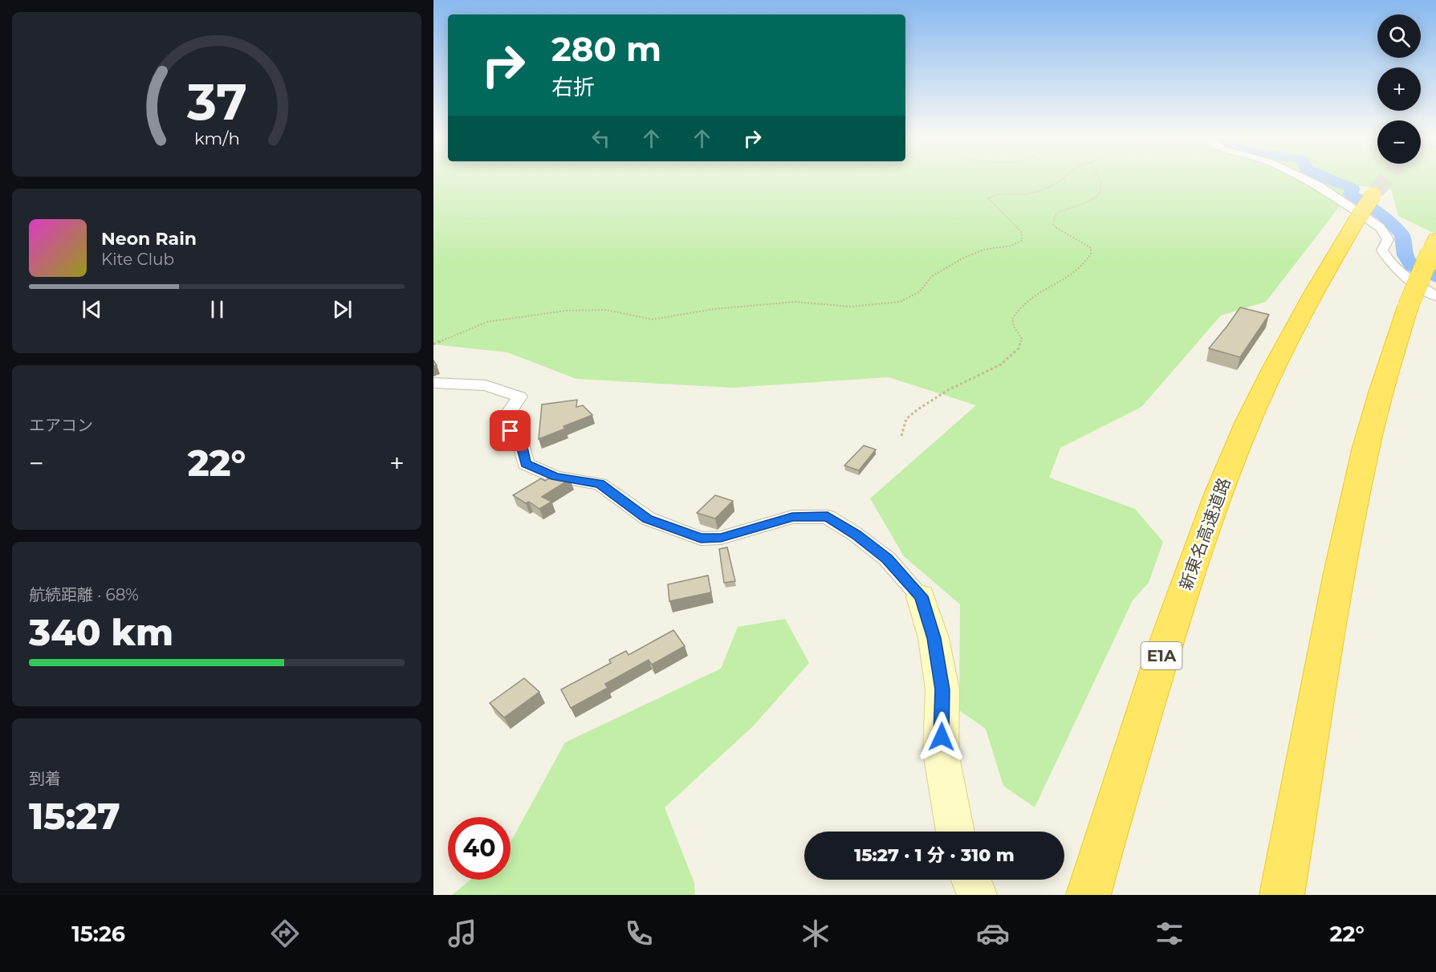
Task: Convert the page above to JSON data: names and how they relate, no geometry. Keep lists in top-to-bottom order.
{
  "streets": {
    "highway": ["新東名高速道路", "E1A"]
  },
  "page": {
    "map_buttons": ["+", "−"],
    "turn": ["280 m", "右折"],
    "song": ["Neon Rain", "Kite Club"],
    "tile": [
      "エアコン",
      ["航続距離 · 68%", "340 km"],
      ["到着", "15:27"]
    ],
    "heat": ["−", "22°", "+"],
    "limit": "40",
    "trip": "15:27 · 1 分 · 310 m",
    "tabs": ["15:26", "22°"],
    "gauge": ["37", "km/h"]
  }
}
